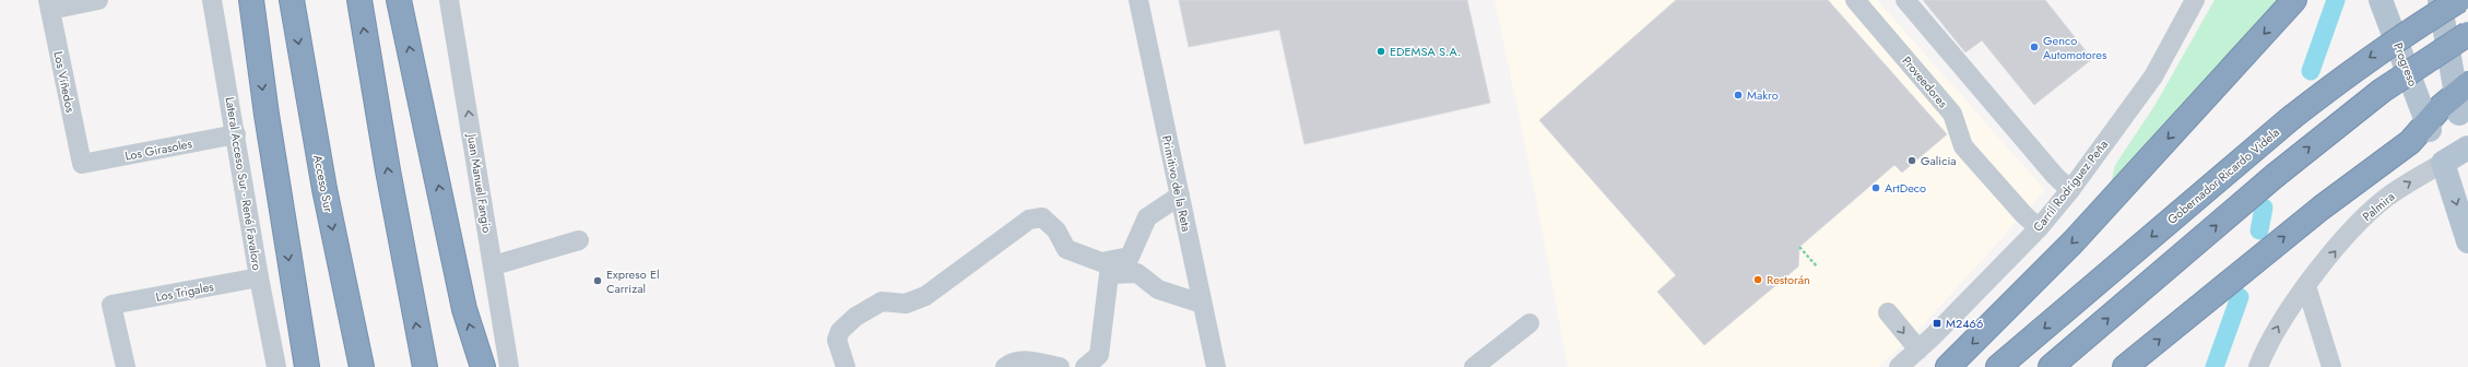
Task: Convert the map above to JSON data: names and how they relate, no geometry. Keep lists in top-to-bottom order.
{
  "streets": {
    "highway": ["Gobernador Ricardo Videla", "Acceso Sur"],
    "main road": ["Progreso", "Palmira"],
    "street": [
      "Los Viñedos",
      "Proveedores",
      "Los Girasoles",
      "Lateral Acceso Sur - René Favaloro",
      "Juan Manuel Fangio",
      "Primitivo de la Reta",
      "Carril Rodríguez Peña",
      "Los Trigales"
    ]
  },
  "crossings": [
    ["Los Viñedos", "Los Girasoles"],
    ["Proveedores", "Carril Rodríguez Peña"],
    ["Los Girasoles", "Lateral Acceso Sur - René Favaloro"],
    ["Lateral Acceso Sur - René Favaloro", "Los Trigales"]
  ],
  "one_way": ["Juan Manuel Fangio", "Palmira"],
  "places": {
    "other": [
      "Genco Automotores",
      "EDEMSA S.A.",
      "Makro",
      "Galicia",
      "ArtDeco",
      "Restorán",
      "Expreso El Carrizal"
    ],
    "transit": ["M2466"]
  }
}
